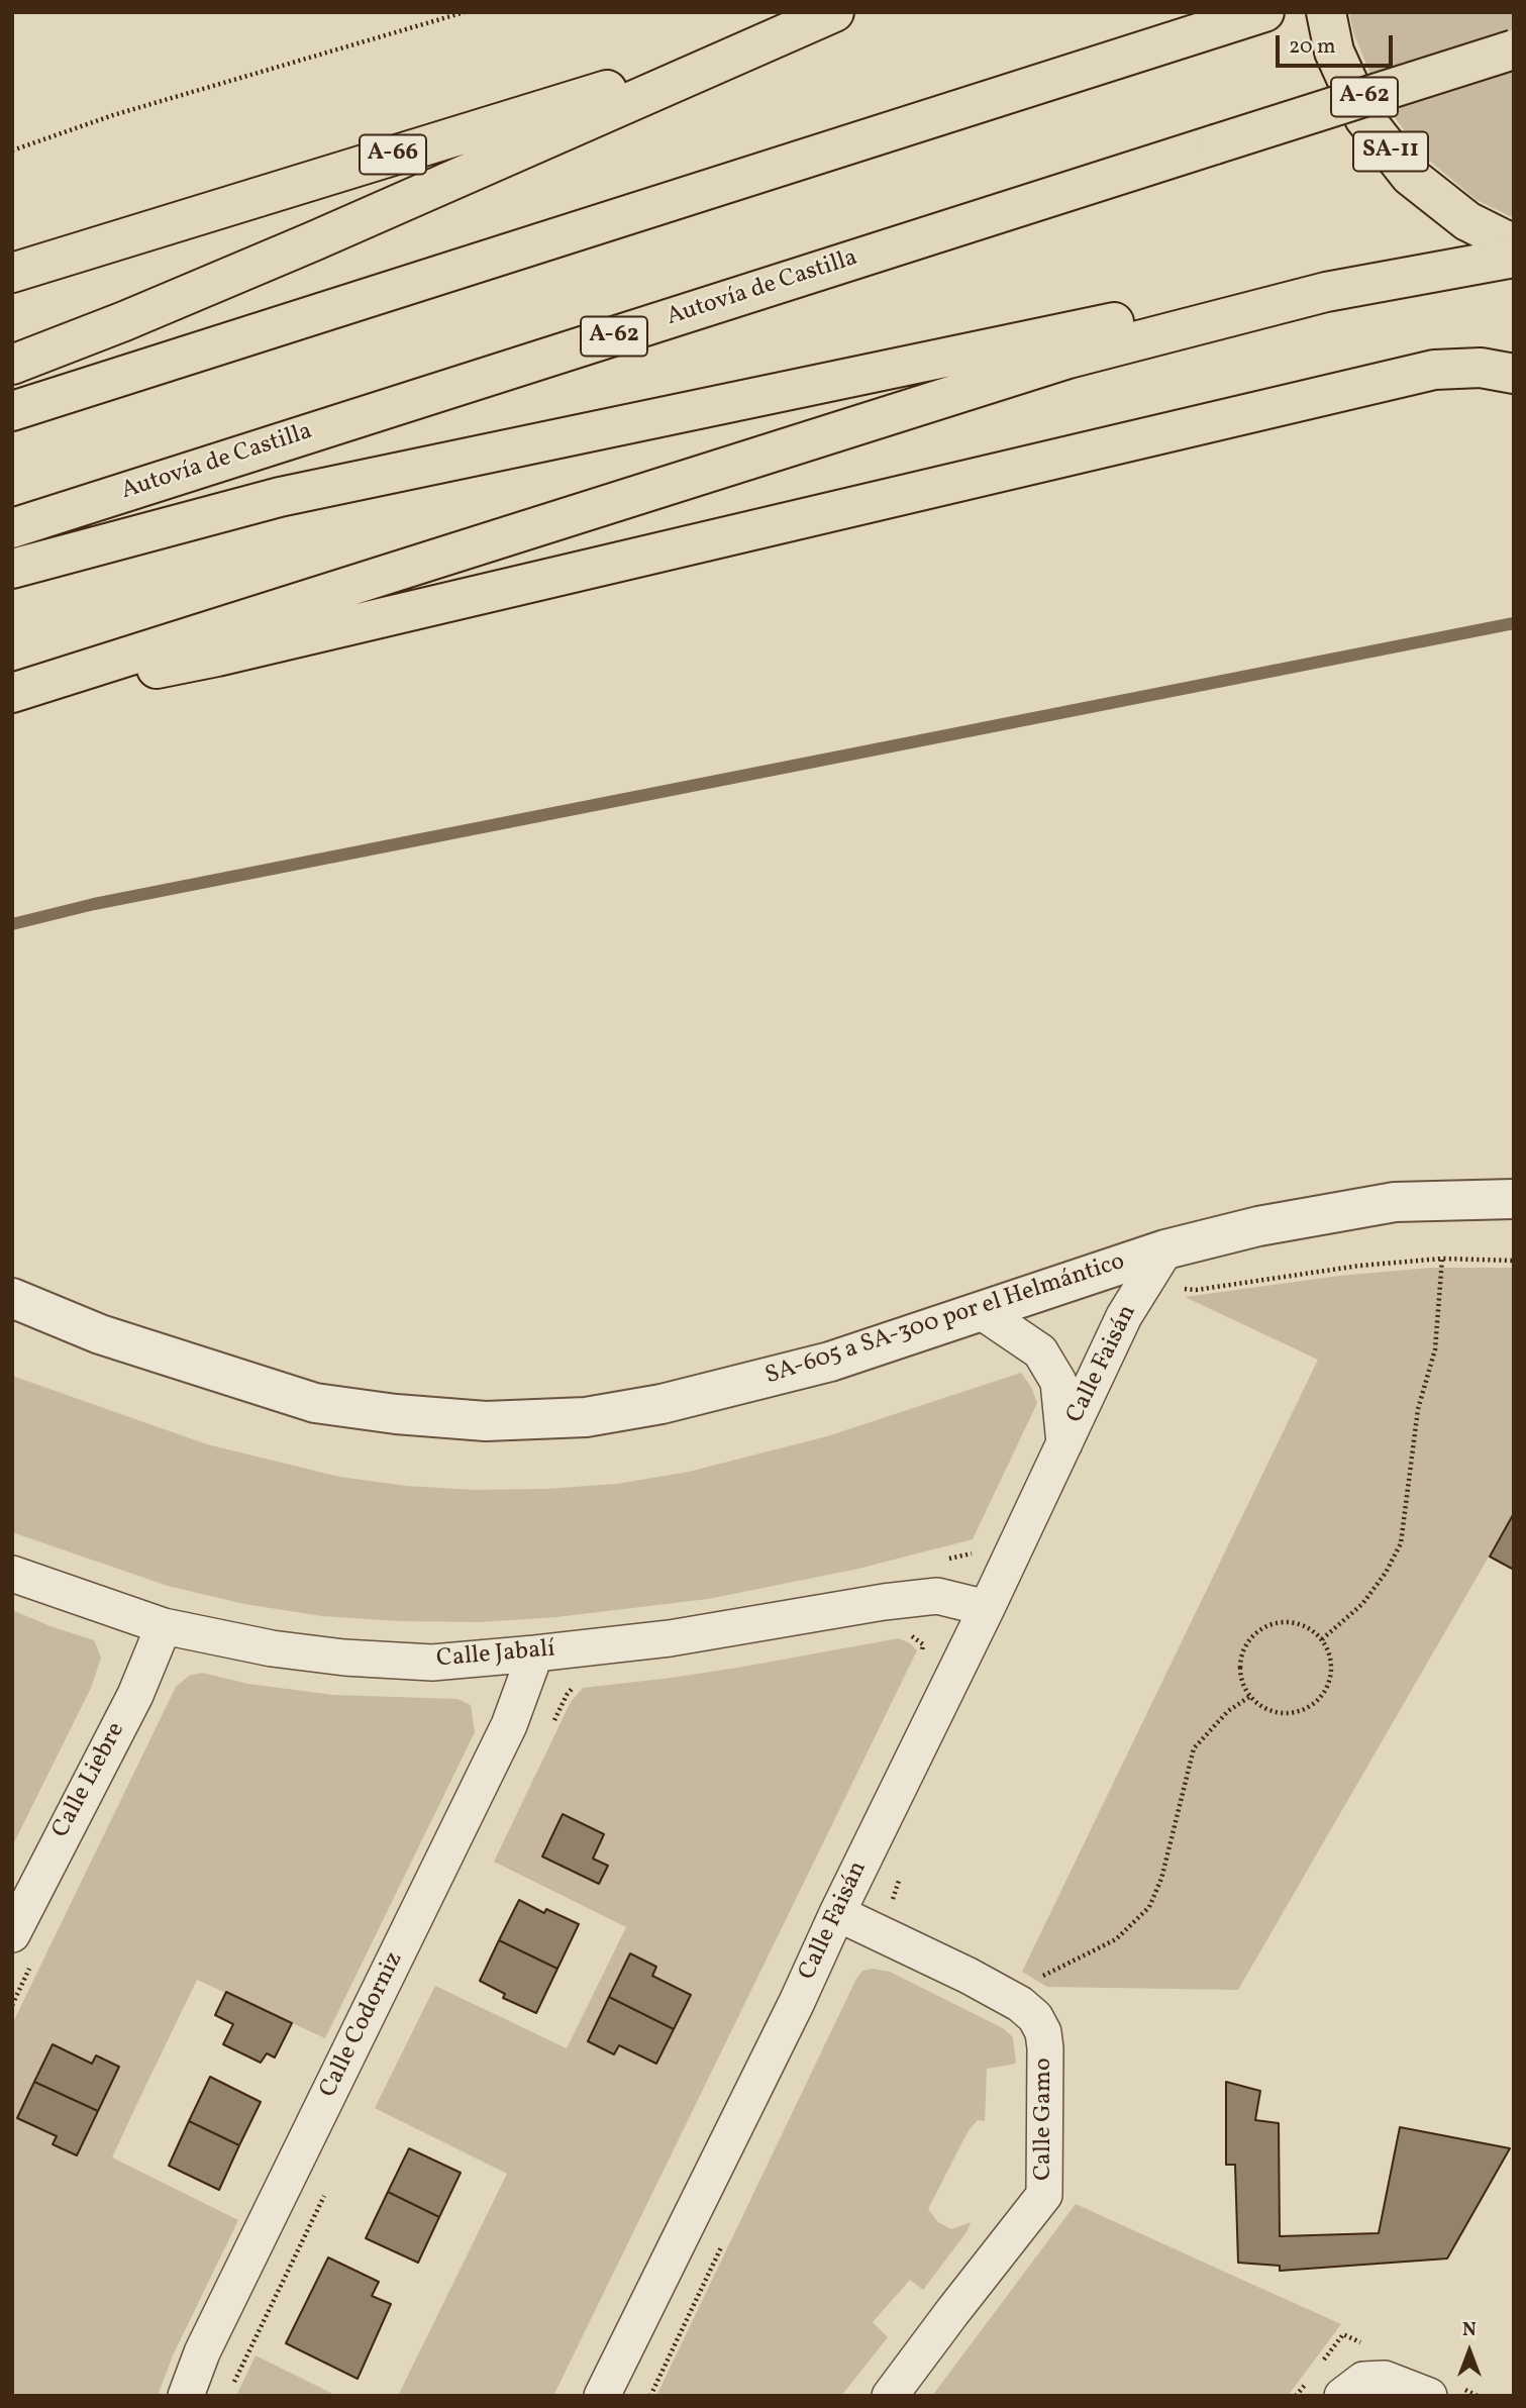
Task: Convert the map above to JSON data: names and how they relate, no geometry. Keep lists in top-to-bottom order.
{
  "streets": {
    "highway": [
      "A-62",
      "SA-11",
      "A-66",
      "Autovía de Castilla"
    ],
    "street": [
      "SA-605 a SA-300 por el Helmántico",
      "Calle Faisán",
      "Calle Jabalí",
      "Calle Liebre",
      "Calle Codorniz",
      "Calle Gamo"
    ]
  },
  "crossings": [
    ["SA-605 a SA-300 por el Helmántico", "Calle Faisán"],
    ["Calle Faisán", "Calle Jabalí"],
    ["Calle Faisán", "Calle Gamo"],
    ["Calle Jabalí", "Calle Liebre"],
    ["Calle Jabalí", "Calle Codorniz"]
  ],
  "scale_bar": "20 m",
  "north": "top"
}
